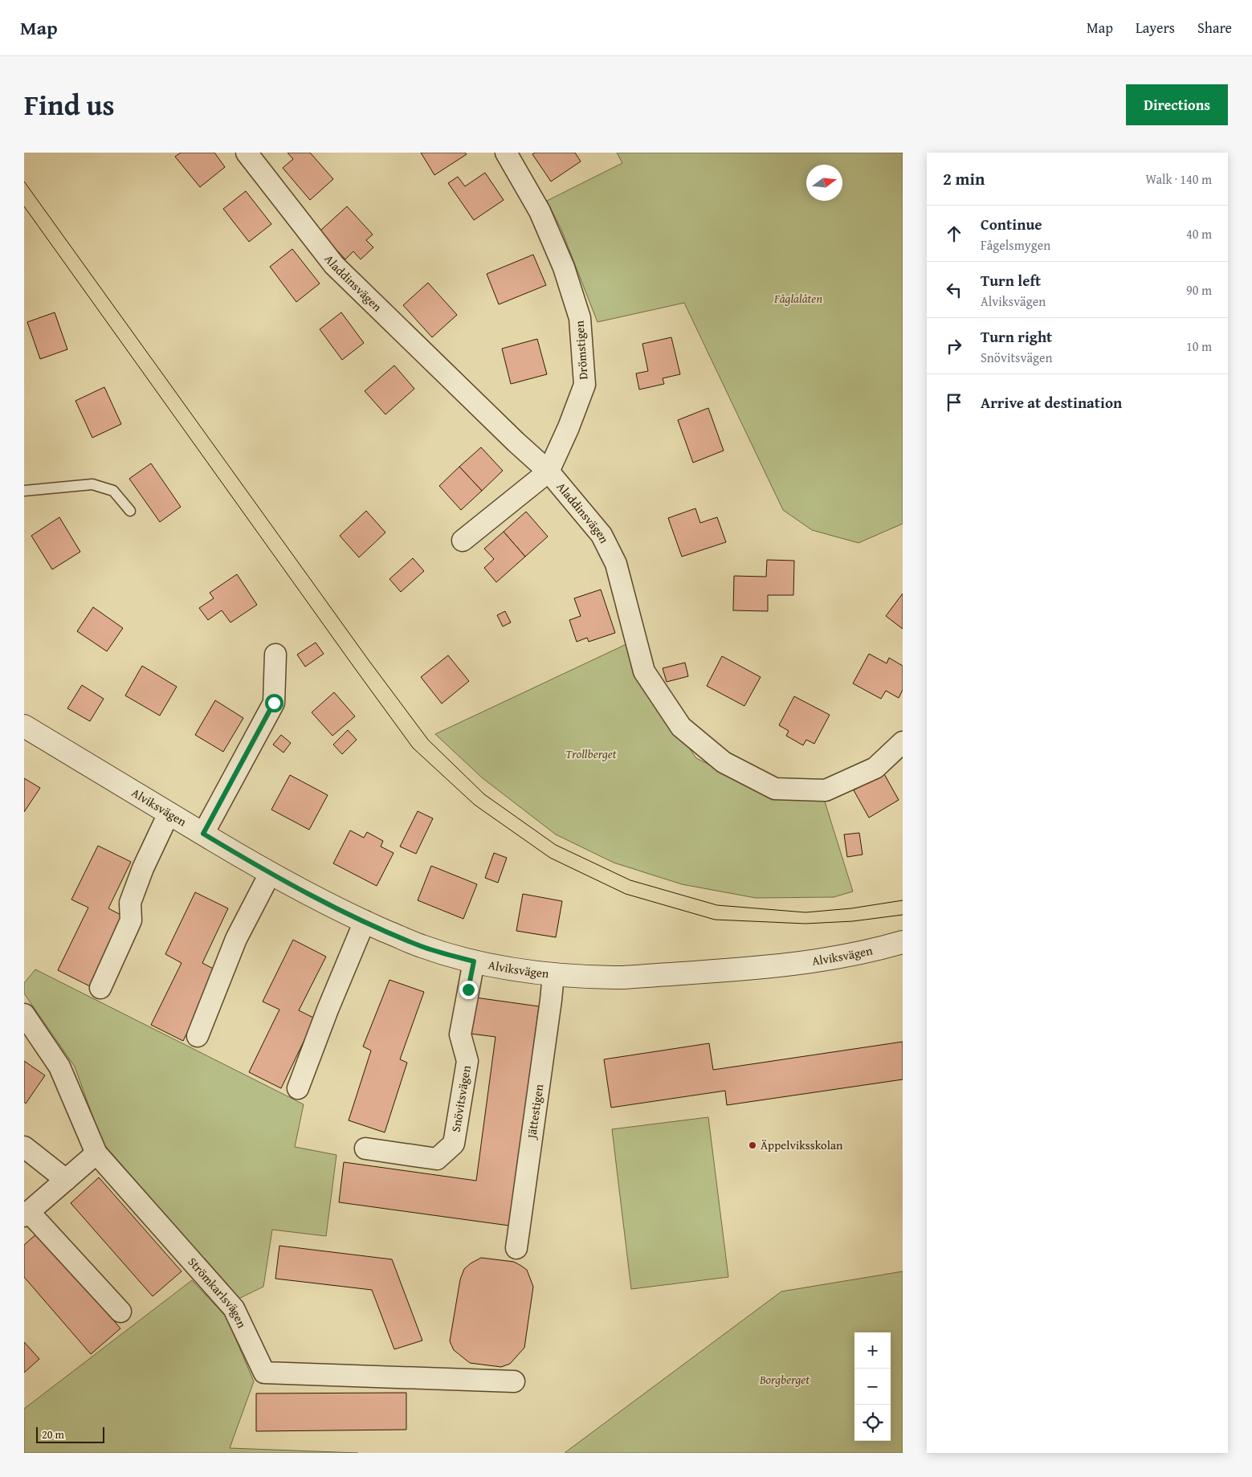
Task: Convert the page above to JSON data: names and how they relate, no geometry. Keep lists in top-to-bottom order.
{
  "streets": {
    "street": [
      "Aladdinsvägen",
      "Drömstigen",
      "Alviksvägen",
      "Snövitsvägen",
      "Jättestigen",
      "Strömkarlsvägen"
    ]
  },
  "crossings": [
    ["Aladdinsvägen", "Drömstigen"],
    ["Alviksvägen", "Snövitsvägen"],
    ["Alviksvägen", "Jättestigen"]
  ],
  "parks": ["Fåglalåten", "Trollberget", "Borgberget"],
  "places": ["Äppelviksskolan"],
  "scale_bar": "20 m",
  "north": "right",
  "page": {
    "header": "Map",
    "nav": ["Map", "Layers", "Share"],
    "title": "Find us",
    "buttons": "Directions",
    "heading": ["2 min", "Walk · 140 m"],
    "list": [
      ["Continue", "Fågelsmygen", "40 m"],
      ["Turn left", "Alviksvägen", "90 m"],
      ["Turn right", "Snövitsvägen", "10 m"],
      "Arrive at destination"
    ],
    "map_buttons": ["+", "−"],
    "scale": "20 m"
  }
}
